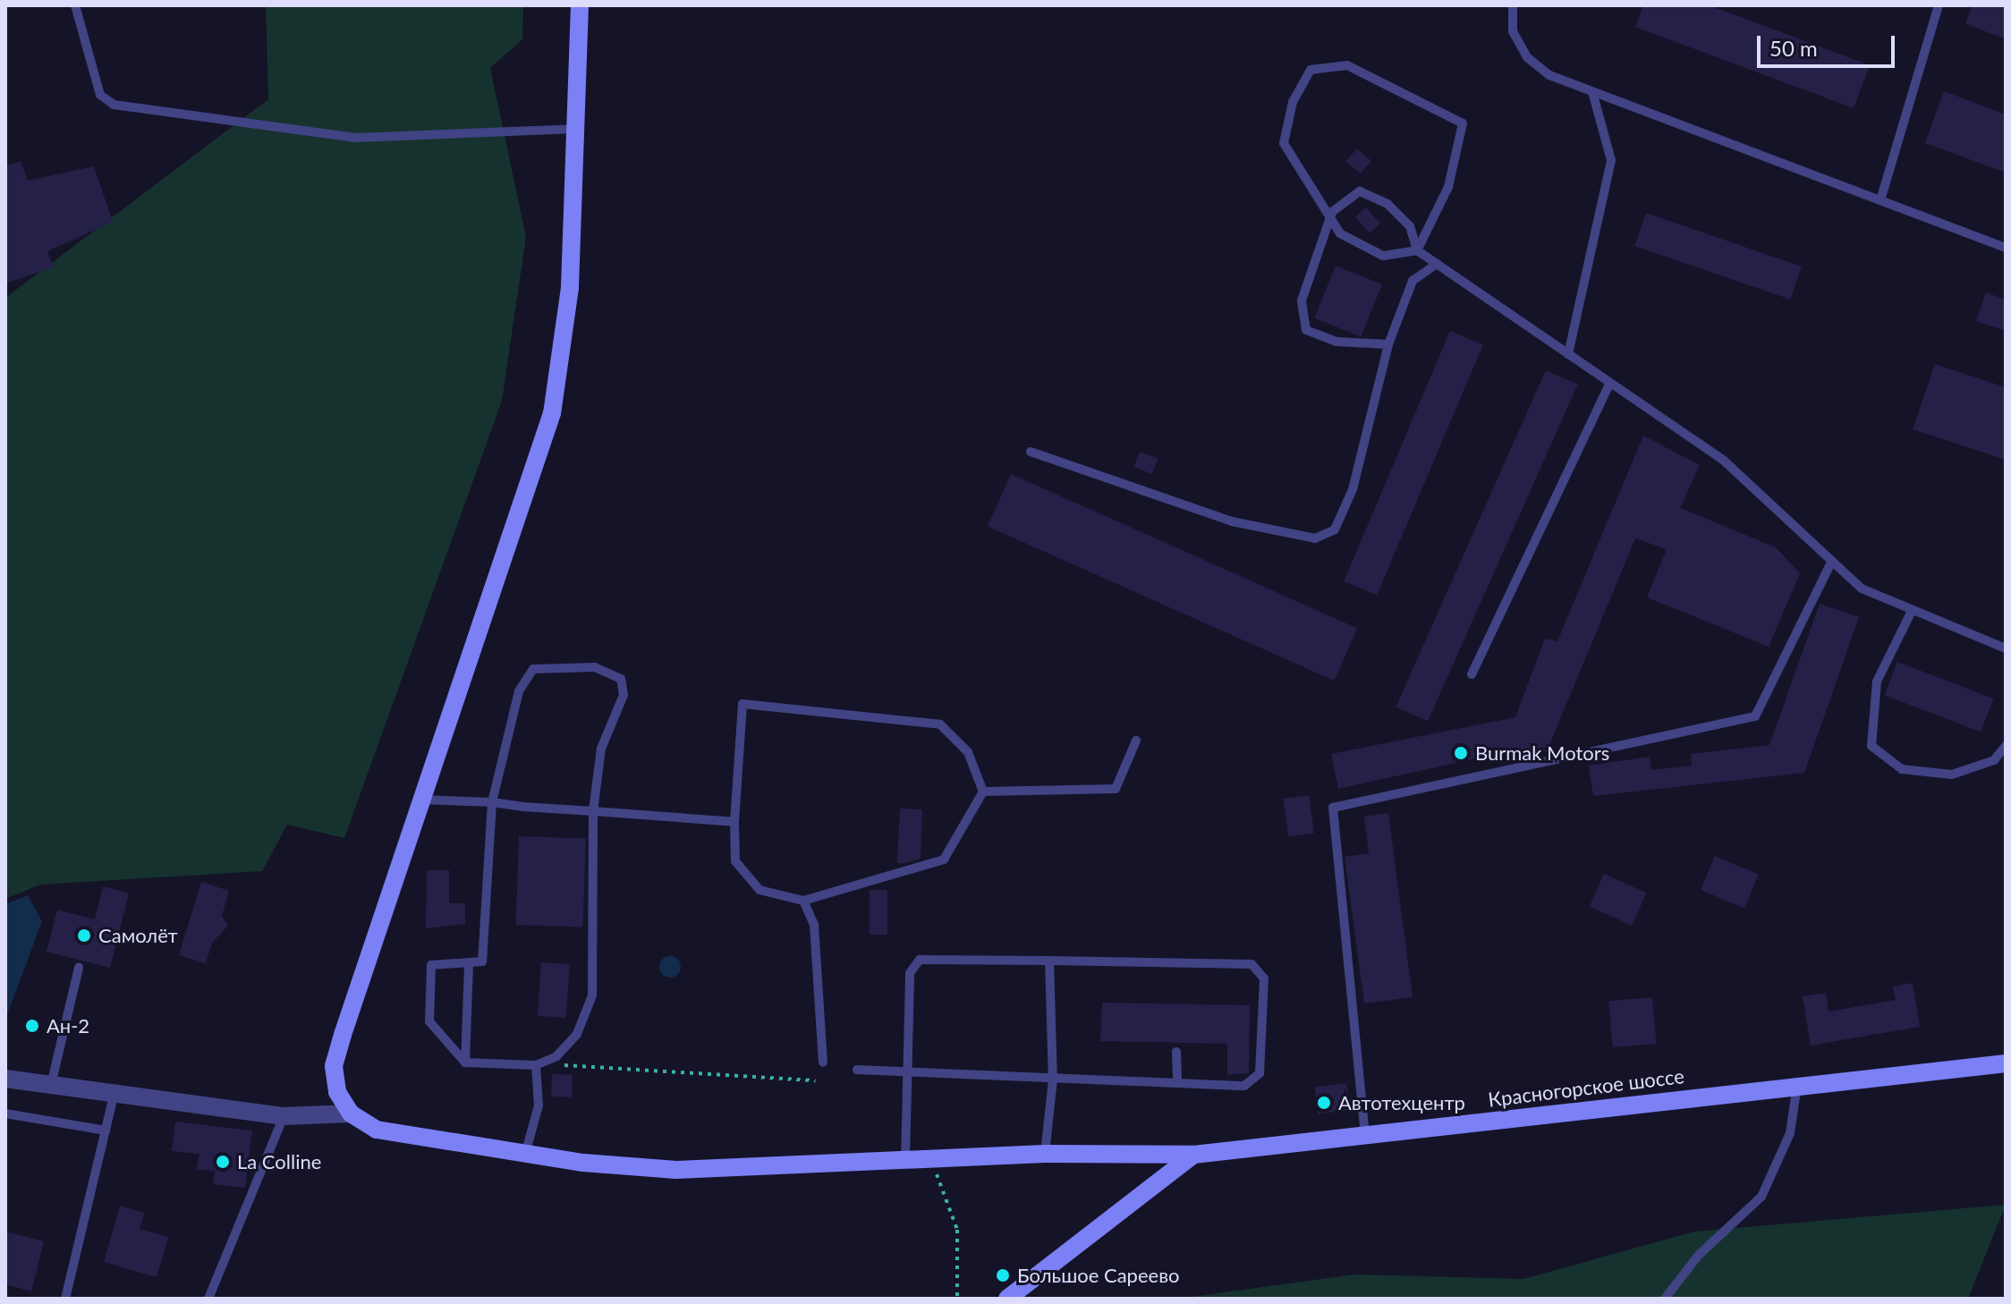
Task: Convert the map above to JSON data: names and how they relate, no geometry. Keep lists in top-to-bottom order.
{
  "streets": {
    "street": ["Красногорское шоссе"]
  },
  "places": [
    "Burmak Motors",
    "Самолёт",
    "Ан-2",
    "Автотехцентр",
    "La Colline",
    "Большое Сареево"
  ],
  "scale_bar": "50 m"
}
